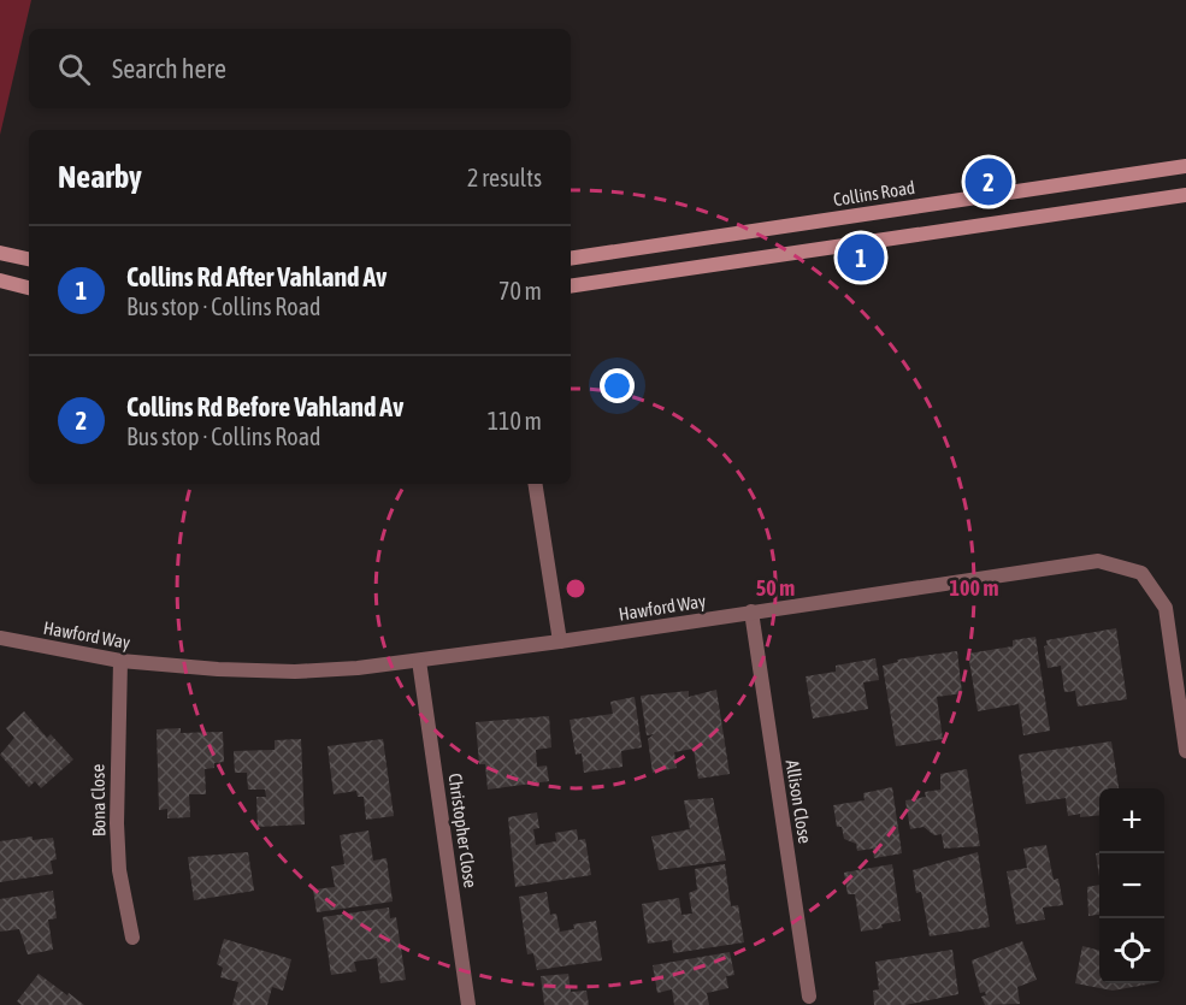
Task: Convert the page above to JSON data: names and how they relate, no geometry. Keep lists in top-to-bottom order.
{
  "streets": {
    "main road": ["Collins Road"],
    "street": [
      "Hawford Way",
      "Bona Close",
      "Allison Close",
      "Christopher Close"
    ]
  },
  "crossings": [
    ["Hawford Way", "Bona Close"],
    ["Hawford Way", "Allison Close"],
    ["Hawford Way", "Christopher Close"]
  ],
  "page": {
    "search": "Search here",
    "heading": ["Nearby", "2 results"],
    "pins": ["2", "1"],
    "list": [
      {
        "mark": "1",
        "name": "Collins Rd After Vahland Av",
        "note": "Bus stop · Collins Road",
        "value": "70 m"
      },
      {
        "mark": "2",
        "name": "Collins Rd Before Vahland Av",
        "note": "Bus stop · Collins Road",
        "value": "110 m"
      }
    ],
    "map_buttons": ["+", "−"]
  },
  "rings": ["50 m", "100 m"]
}
